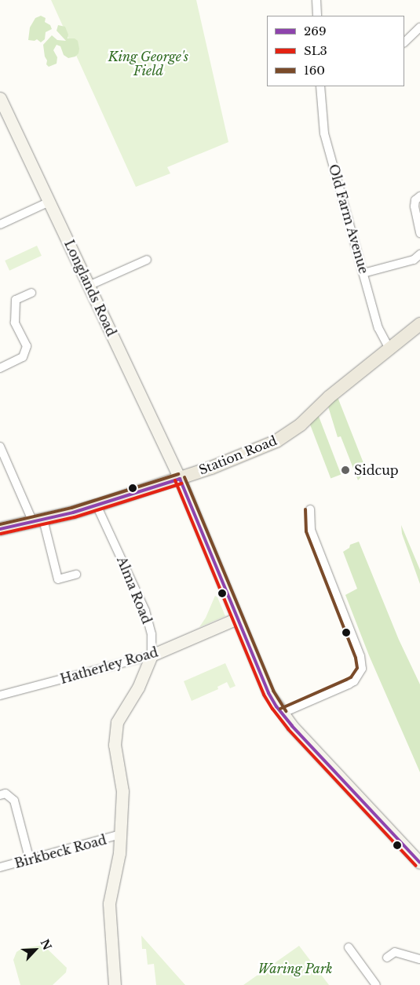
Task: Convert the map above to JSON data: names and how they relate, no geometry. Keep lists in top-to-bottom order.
{
  "streets": {
    "main road": ["Station Road"],
    "street": [
      "Old Farm Avenue",
      "Longlands Road",
      "Alma Road",
      "Hatherley Road",
      "Birkbeck Road"
    ]
  },
  "crossings": [
    ["Old Farm Avenue", "Station Road"],
    ["Longlands Road", "Station Road"],
    ["Longlands Road", "Hatherley Road"],
    ["Station Road", "Alma Road"],
    ["Alma Road", "Hatherley Road"],
    ["Alma Road", "Birkbeck Road"]
  ],
  "parks": ["King George's Field", "Waring Park"],
  "places": ["Sidcup"],
  "lines": ["transit line 160", "transit line 269", "transit line SL3"],
  "legend": ["269", "SL3", "160"],
  "north": "top right"
}
